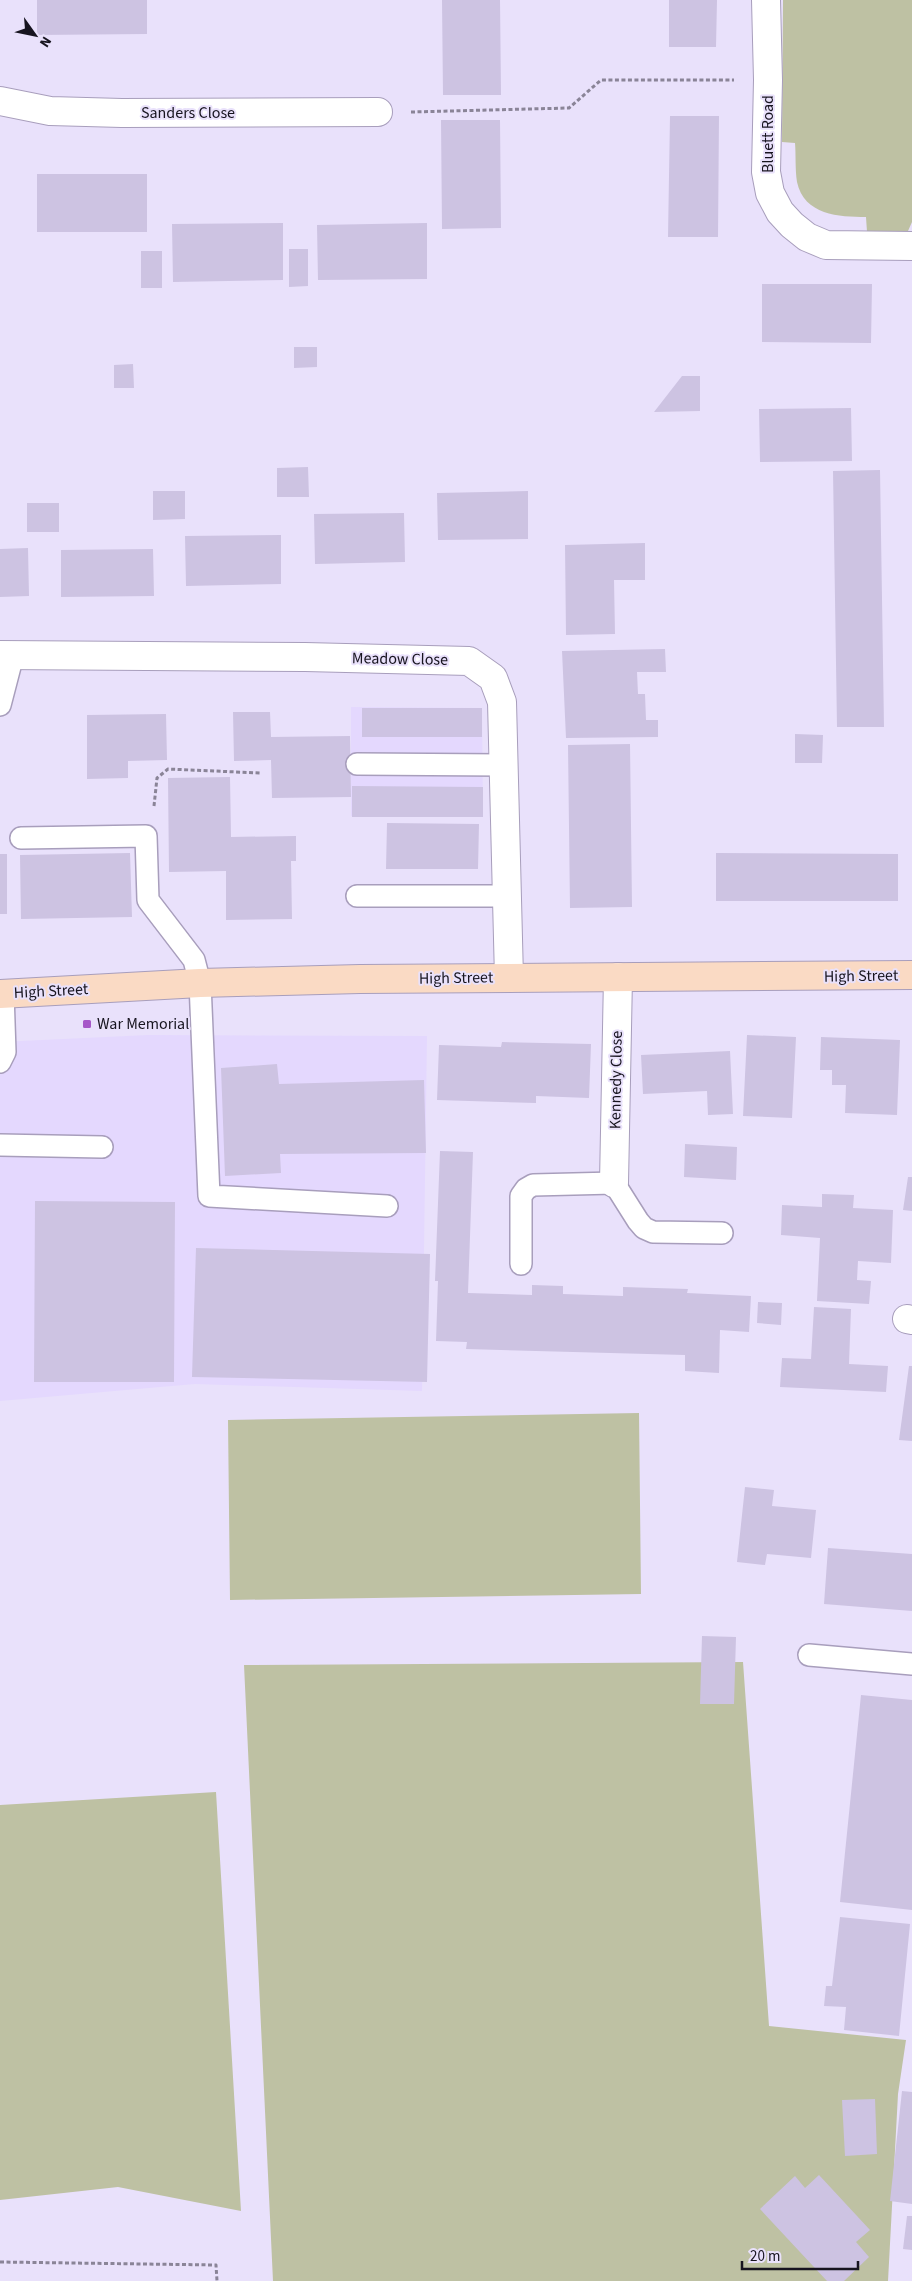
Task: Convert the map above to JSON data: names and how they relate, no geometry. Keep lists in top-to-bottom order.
{
  "streets": {
    "street": [
      "Sanders Close",
      "Bluett Road",
      "Meadow Close",
      "High Street",
      "Kennedy Close"
    ]
  },
  "crossings": [
    ["Meadow Close", "High Street"],
    ["High Street", "Kennedy Close"]
  ],
  "places": {
    "transit": ["War Memorial"]
  },
  "scale_bar": "20 m",
  "north": "bottom right"
}
